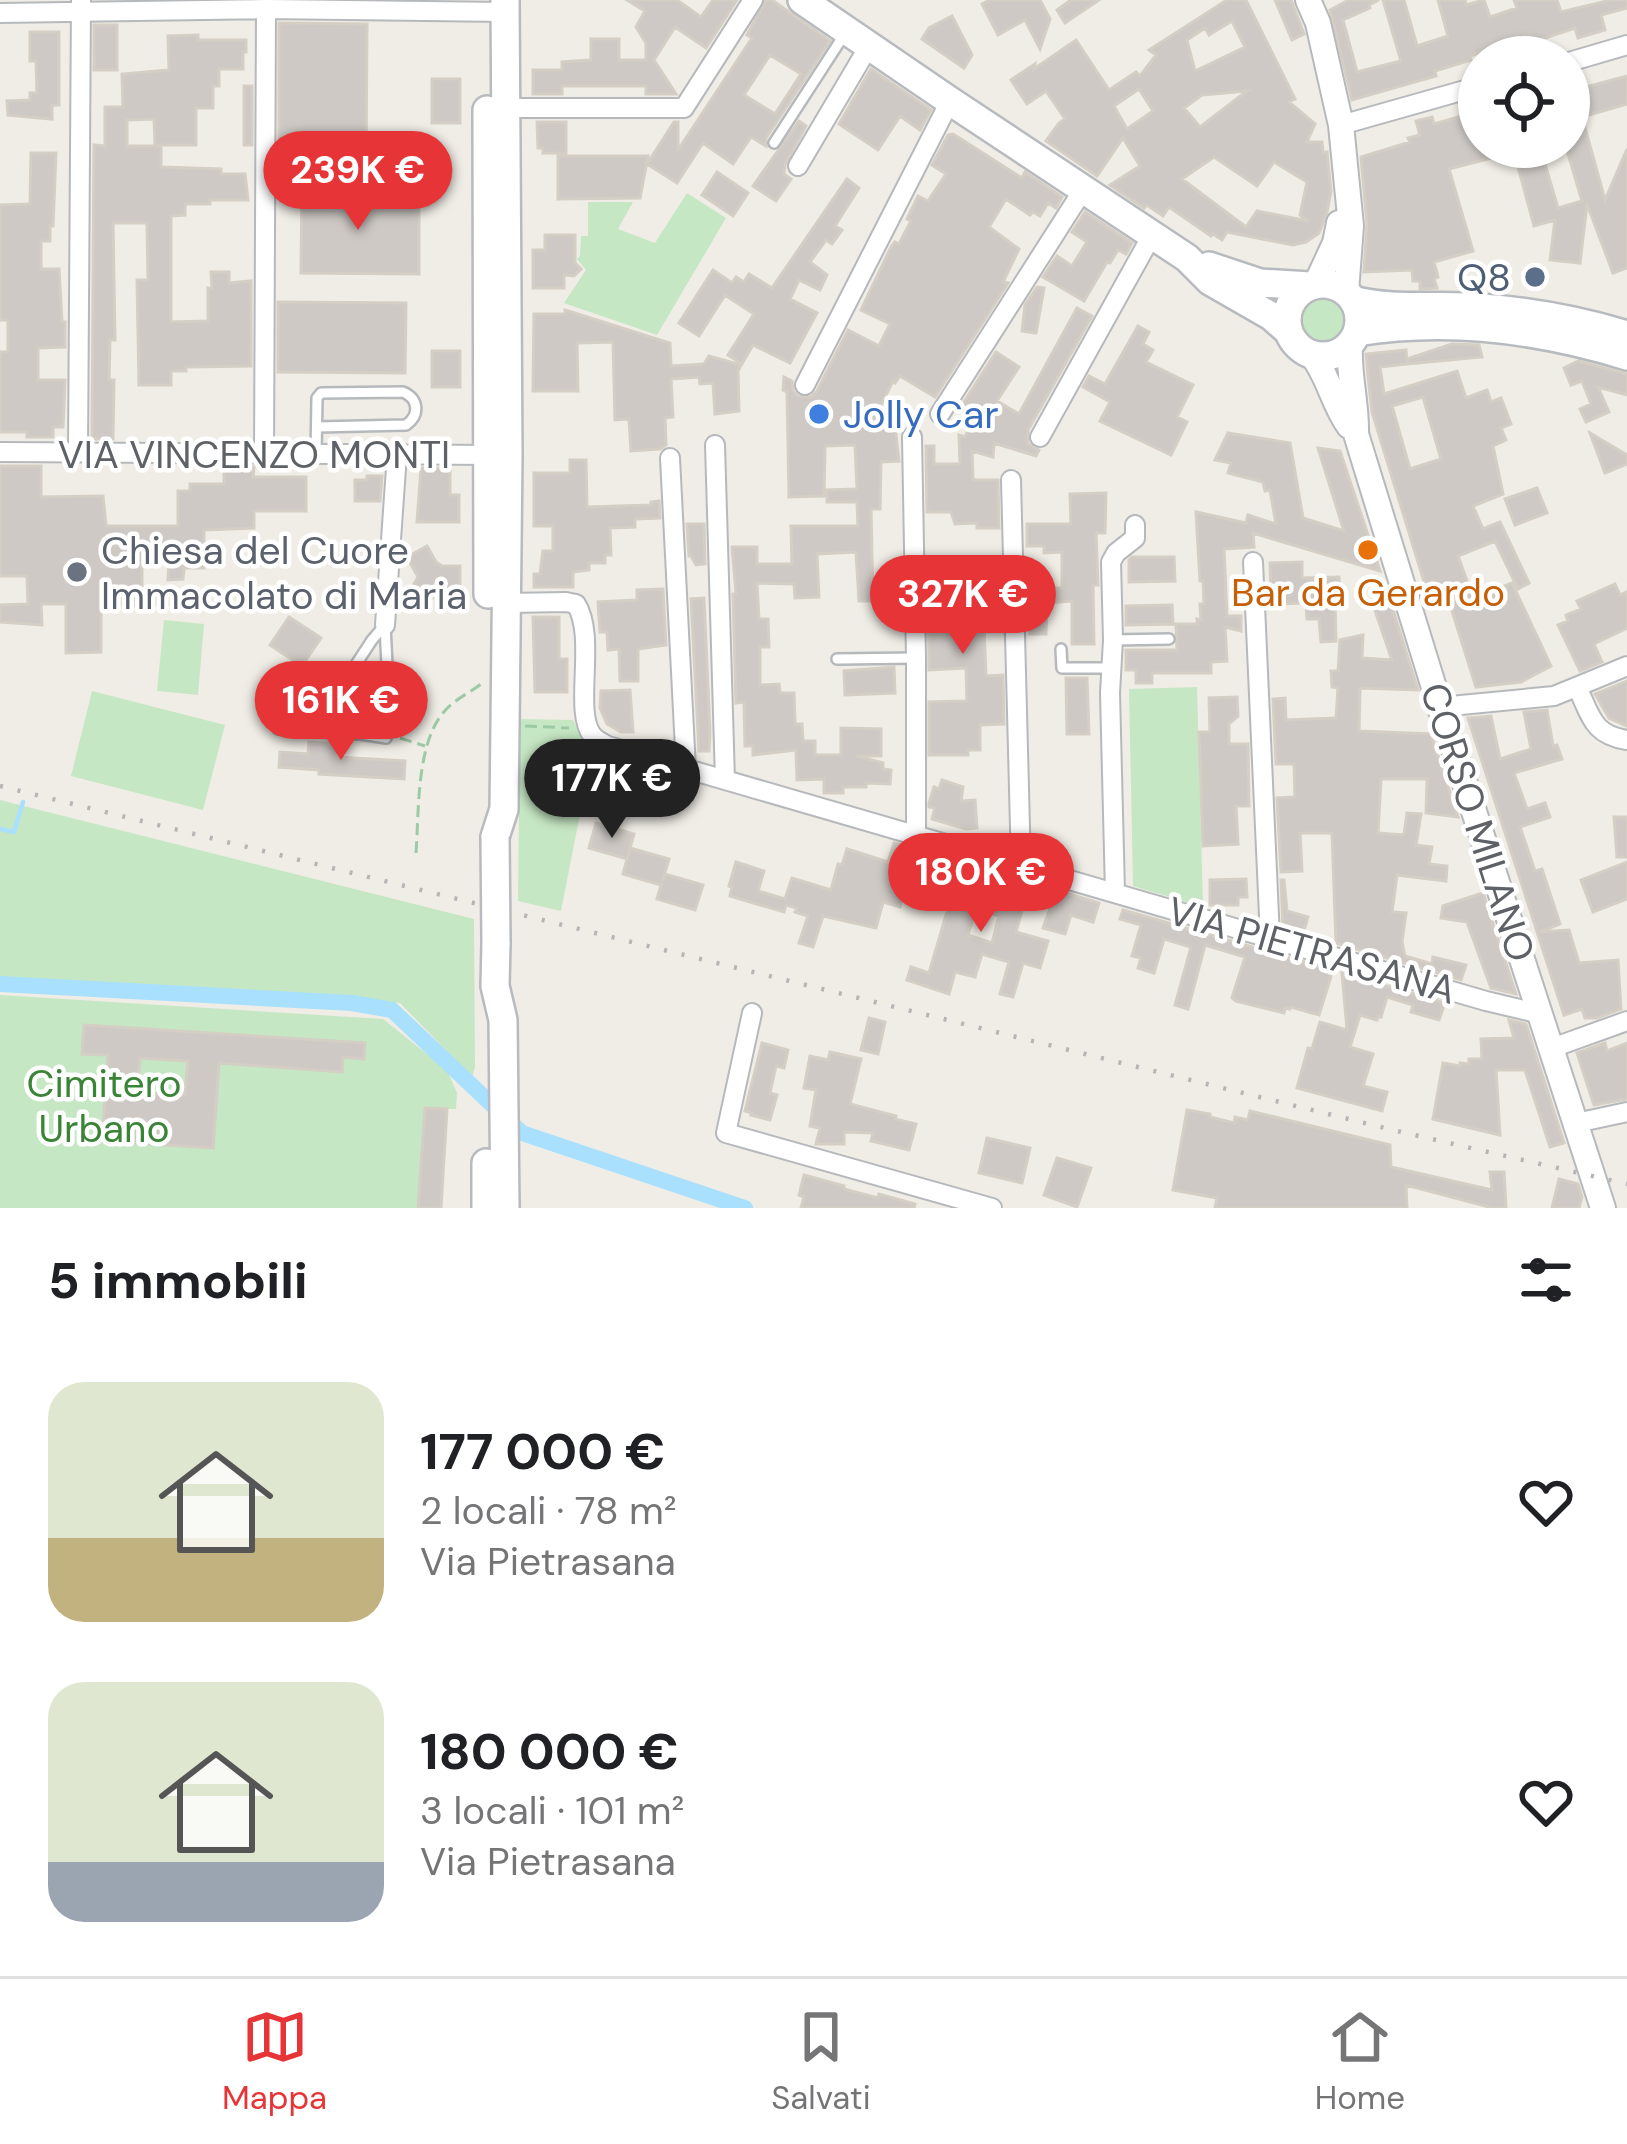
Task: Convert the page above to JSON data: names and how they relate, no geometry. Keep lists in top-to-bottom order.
{
  "streets": {
    "street": ["VIA VINCENZO MONTI", "CORSO MILANO", "VIA PIETRASANA"]
  },
  "crossings": [
    ["CORSO MILANO", "VIA PIETRASANA"]
  ],
  "parks": ["Cimitero Urbano"],
  "places": [
    "Q8",
    "Jolly Car",
    "Bar da Gerardo",
    "Chiesa del Cuore Immacolato di Maria"
  ],
  "page": {
    "price": [
      "239K €",
      "327K €",
      "161K €",
      "177K €",
      "180K €"
    ],
    "heading": "5 immobili",
    "list": [
      {
        "name": "177 000 €",
        "note": "2 locali · 78 m² · Via Pietrasana"
      },
      {
        "name": "180 000 €",
        "note": "3 locali · 101 m² · Via Pietrasana"
      }
    ],
    "tabs": ["Mappa", "Salvati", "Home"]
  }
}
